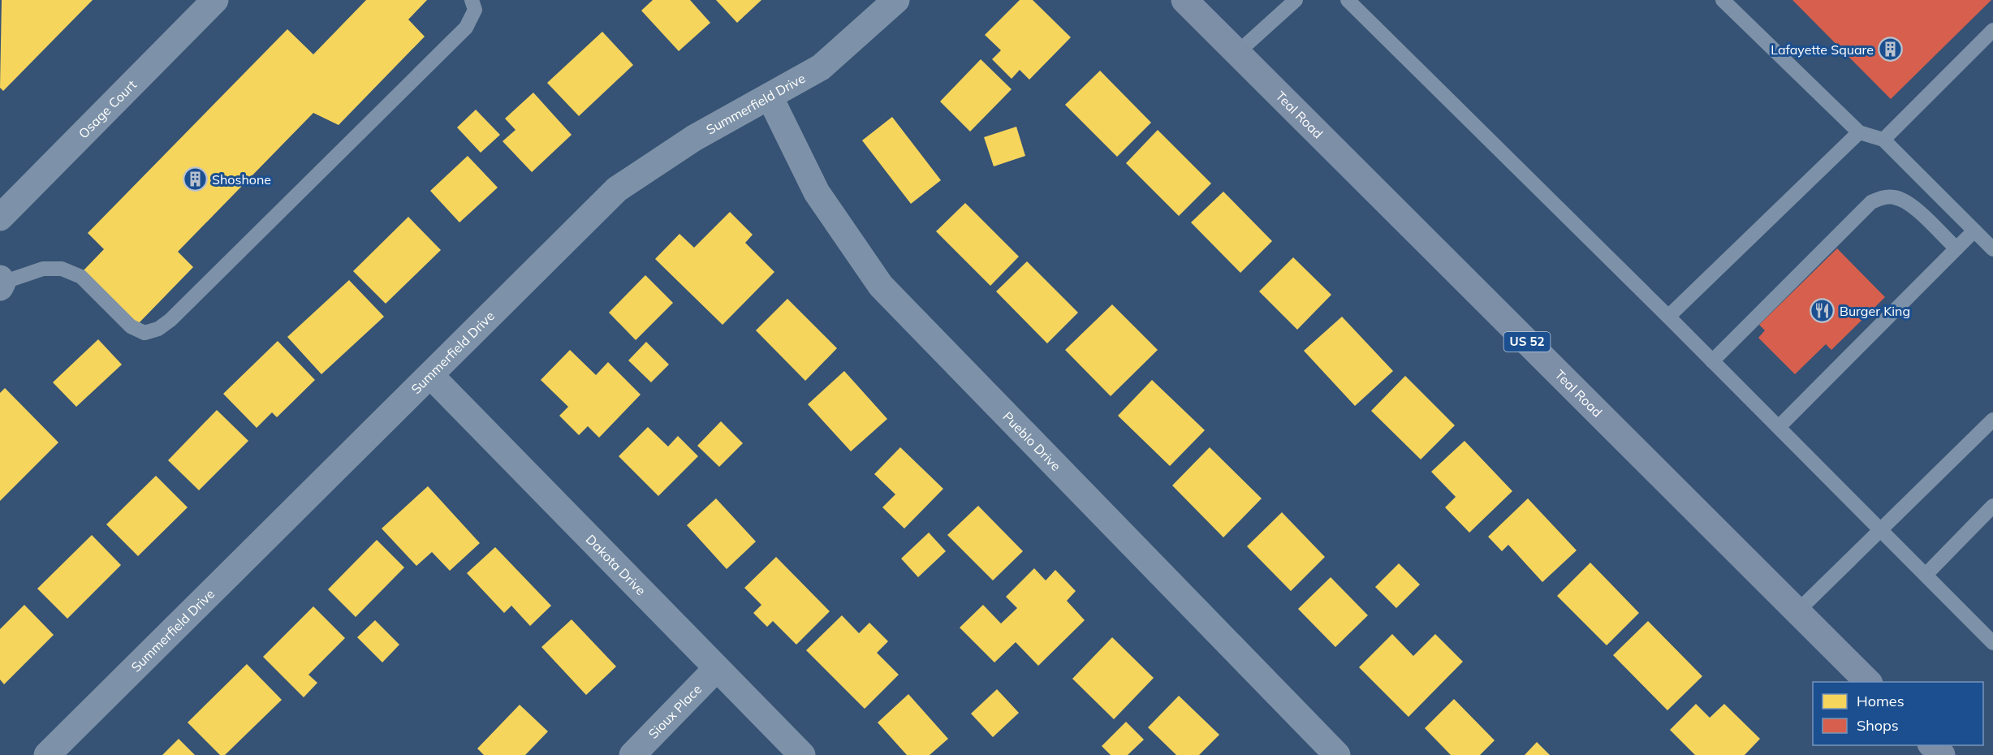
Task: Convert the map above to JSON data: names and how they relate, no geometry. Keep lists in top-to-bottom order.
{
  "streets": {
    "main road": ["Teal Road", "US 52"],
    "street": [
      "Summerfield Drive",
      "Osage Court",
      "Pueblo Drive",
      "Dakota Drive",
      "Sioux Place"
    ]
  },
  "crossings": [
    ["Summerfield Drive", "Pueblo Drive"],
    ["Summerfield Drive", "Dakota Drive"],
    ["Dakota Drive", "Sioux Place"]
  ],
  "places": {
    "building": ["Lafayette Square", "Shoshone"],
    "restaurant": ["Burger King"]
  },
  "legend": ["Homes", "Shops"]
}
